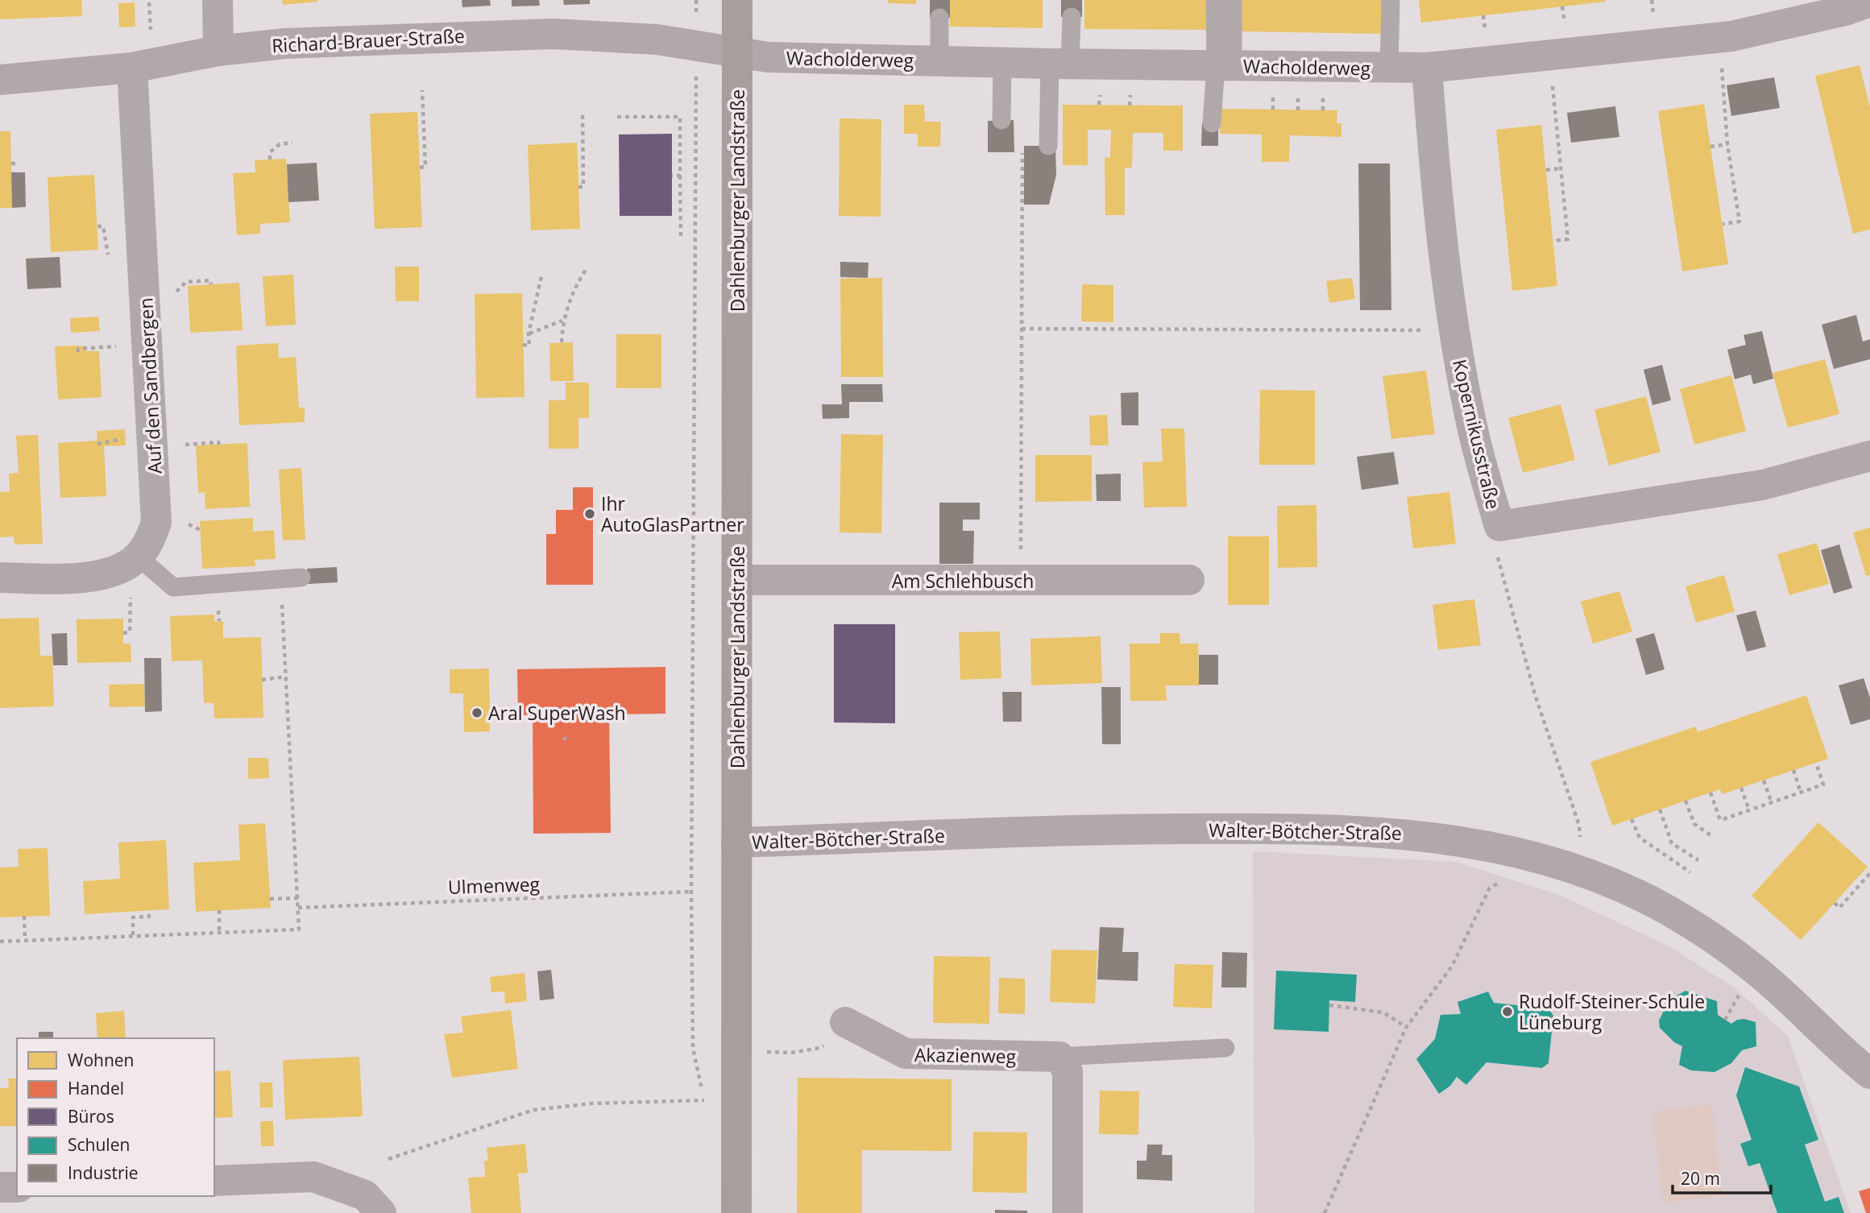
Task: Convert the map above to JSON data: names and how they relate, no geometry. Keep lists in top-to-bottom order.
{
  "streets": {
    "main road": ["Dahlenburger Landstraße"],
    "street": [
      "Richard-Brauer-Straße",
      "Wacholderweg",
      "Auf den Sandbergen",
      "Kopernikusstraße",
      "Am Schlehbusch",
      "Walter-Bötcher-Straße",
      "Akazienweg"
    ],
    "path": ["Ulmenweg"]
  },
  "crossings": [
    ["Richard-Brauer-Straße", "Wacholderweg"],
    ["Richard-Brauer-Straße", "Dahlenburger Landstraße"],
    ["Richard-Brauer-Straße", "Auf den Sandbergen"],
    ["Wacholderweg", "Dahlenburger Landstraße"],
    ["Wacholderweg", "Kopernikusstraße"],
    ["Dahlenburger Landstraße", "Am Schlehbusch"],
    ["Dahlenburger Landstraße", "Walter-Bötcher-Straße"]
  ],
  "places": ["Ihr AutoGlasPartner", "Aral SuperWash", "Rudolf-Steiner-Schule Lüneburg"],
  "legend": [
    "Wohnen",
    "Handel",
    "Büros",
    "Schulen",
    "Industrie"
  ],
  "scale_bar": "20 m"
}
